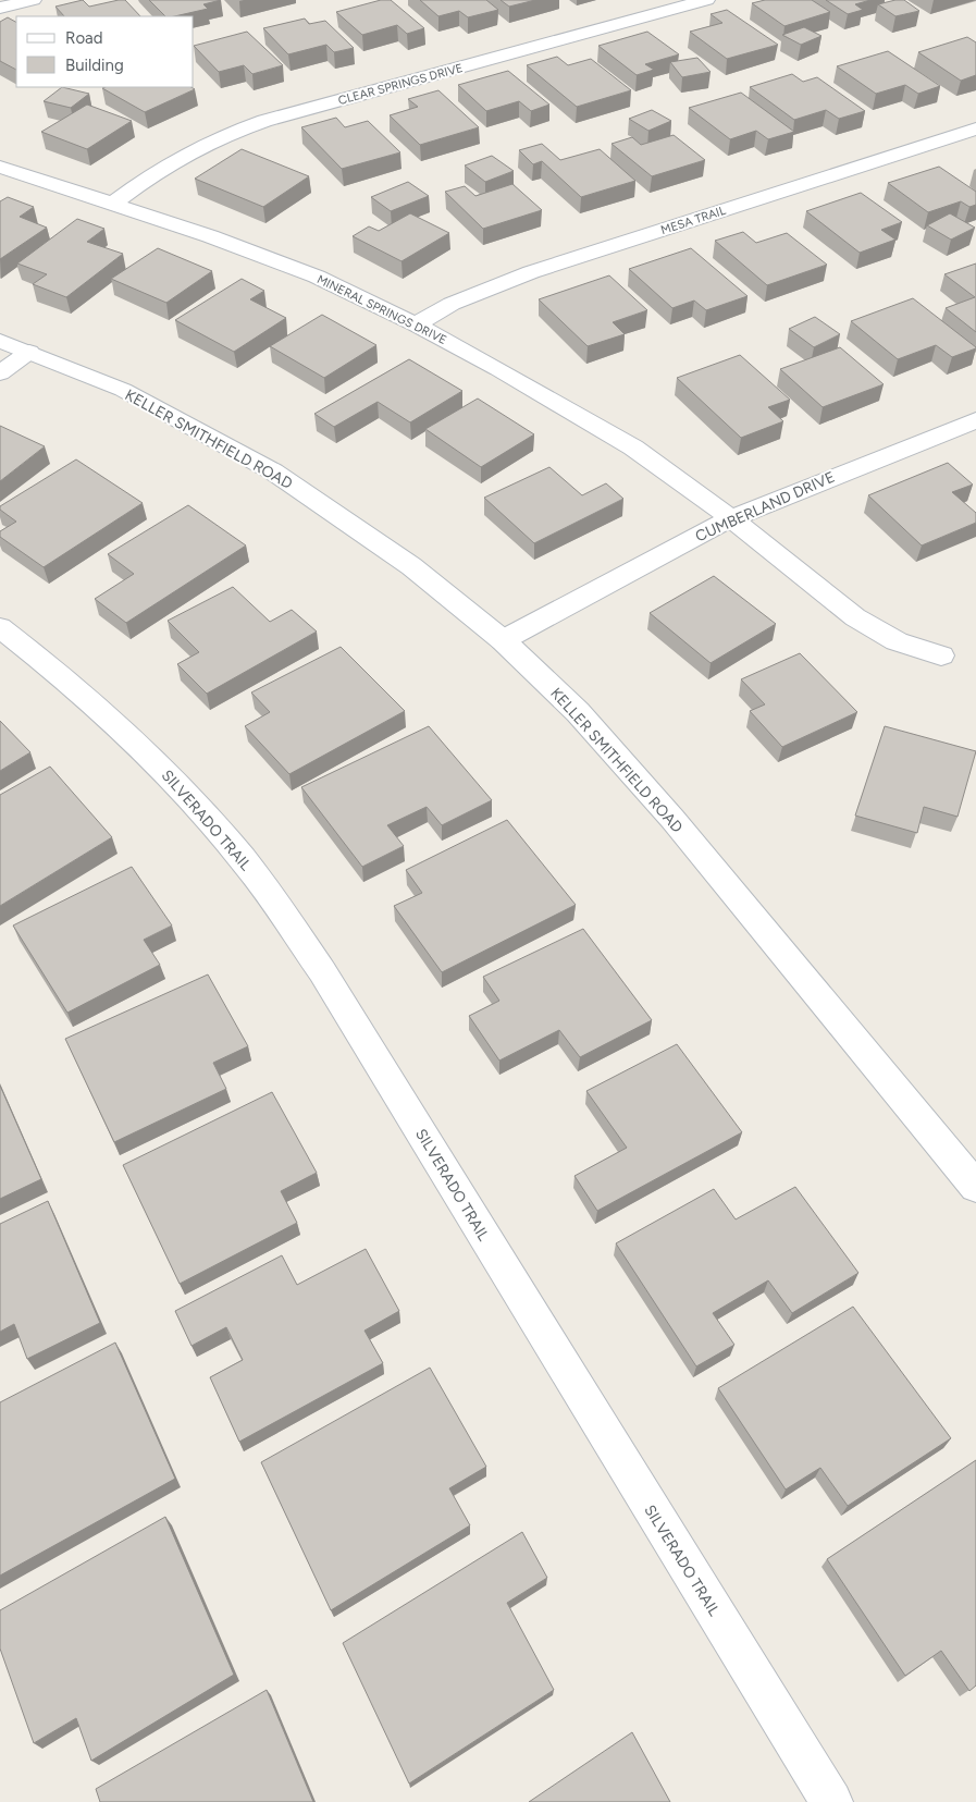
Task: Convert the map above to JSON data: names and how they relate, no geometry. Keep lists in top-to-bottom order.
{
  "streets": {
    "street": [
      "CLEAR SPRINGS DRIVE",
      "MESA TRAIL",
      "MINERAL SPRINGS DRIVE",
      "KELLER SMITHFIELD ROAD",
      "CUMBERLAND DRIVE",
      "SILVERADO TRAIL"
    ]
  },
  "crossings": [
    ["CLEAR SPRINGS DRIVE", "MINERAL SPRINGS DRIVE"],
    ["MESA TRAIL", "MINERAL SPRINGS DRIVE"],
    ["MINERAL SPRINGS DRIVE", "CUMBERLAND DRIVE"],
    ["KELLER SMITHFIELD ROAD", "CUMBERLAND DRIVE"]
  ],
  "legend": ["Road", "Building"]
}
